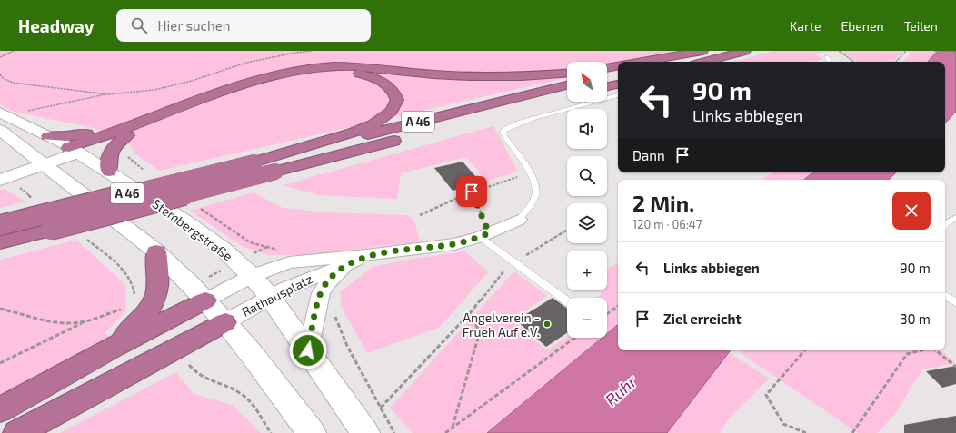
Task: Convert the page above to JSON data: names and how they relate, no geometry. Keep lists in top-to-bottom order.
{
  "streets": {
    "highway": ["A 46"],
    "main road": ["Stembergstraße"],
    "street": ["Rathausplatz"]
  },
  "crossings": [
    ["Stembergstraße", "Rathausplatz"]
  ],
  "water": ["Ruhr"],
  "places": ["Angelverein - Frueh Auf e.V."],
  "north": "top left",
  "page": {
    "header": "Headway",
    "search": "Hier suchen",
    "nav": ["Karte", "Ebenen", "Teilen"],
    "map_buttons": ["+", "−"],
    "turn": ["90 m", "Links abbiegen"],
    "then": "Dann",
    "heading": ["2 Min.", "120 m · 06:47"],
    "list": [
      {
        "name": "Links abbiegen",
        "value": "90 m"
      },
      {
        "name": "Ziel erreicht",
        "value": "30 m"
      }
    ]
  }
}
